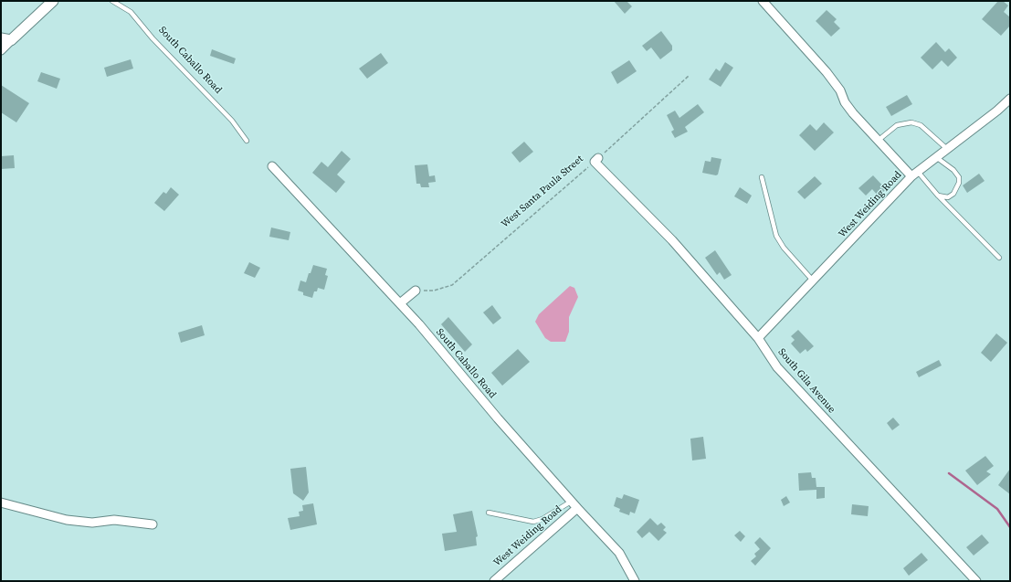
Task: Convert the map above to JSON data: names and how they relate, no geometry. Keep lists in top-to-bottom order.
{
  "streets": {
    "street": ["South Caballo Road", "West Weiding Road", "South Gila Avenue"],
    "path": ["West Santa Paula Street"]
  },
  "crossings": [
    ["South Caballo Road", "West Weiding Road"],
    ["West Santa Paula Street", "South Gila Avenue"],
    ["West Weiding Road", "South Gila Avenue"]
  ]
}
